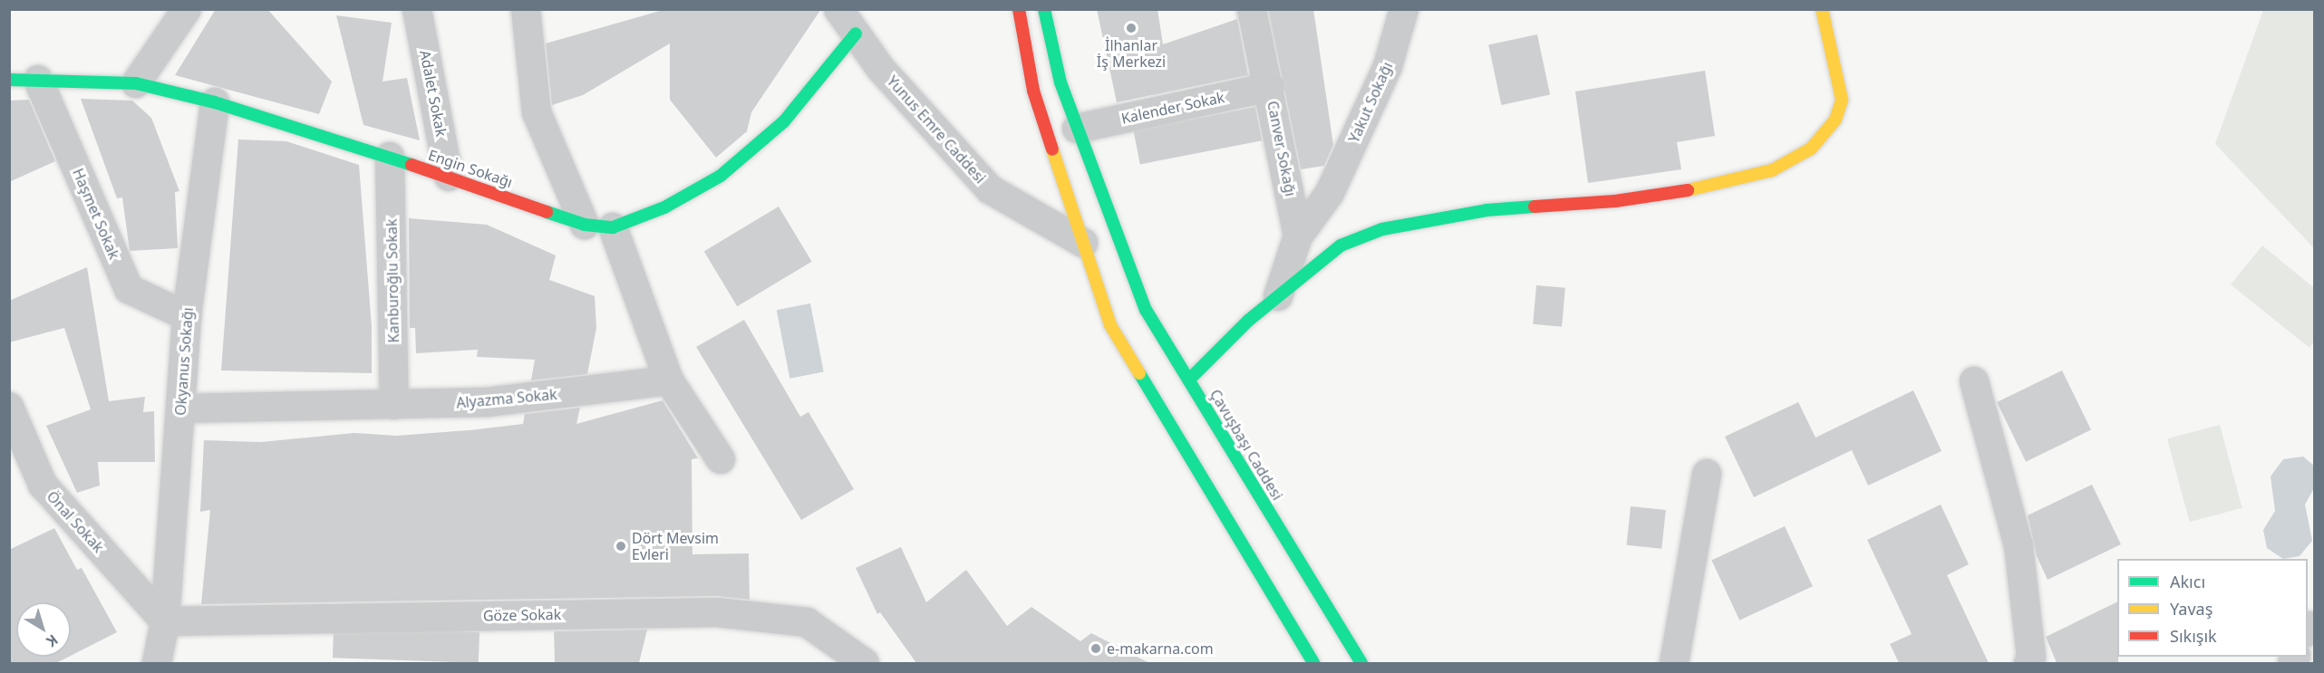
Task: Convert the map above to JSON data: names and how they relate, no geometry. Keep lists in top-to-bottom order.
{
  "streets": {
    "street": [
      "Adalet Sokak",
      "Yakut Sokağı",
      "Kalender Sokak",
      "Yunus Emre Caddesi",
      "Canver Sokağı",
      "Engin Sokağı",
      "Haşmet Sokak",
      "Kanburoğlu Sokak",
      "Okyanus Sokağı",
      "Alyazma Sokak",
      "Çavuşbaşı Caddesi",
      "Önal Sokak",
      "Göze Sokak"
    ]
  },
  "crossings": [
    ["Adalet Sokak", "Engin Sokağı"],
    ["Yakut Sokağı", "Canver Sokağı"],
    ["Kalender Sokak", "Canver Sokağı"],
    ["Kalender Sokak", "Çavuşbaşı Caddesi"],
    ["Yunus Emre Caddesi", "Çavuşbaşı Caddesi"],
    ["Engin Sokağı", "Haşmet Sokak"],
    ["Engin Sokağı", "Kanburoğlu Sokak"],
    ["Engin Sokağı", "Okyanus Sokağı"],
    ["Haşmet Sokak", "Okyanus Sokağı"],
    ["Kanburoğlu Sokak", "Alyazma Sokak"],
    ["Okyanus Sokağı", "Alyazma Sokak"],
    ["Okyanus Sokağı", "Önal Sokak"],
    ["Okyanus Sokağı", "Göze Sokak"],
    ["Önal Sokak", "Göze Sokak"]
  ],
  "places": ["İlhanlar İş Merkezi", "Dört Mevsim Evleri", "e-makarna.com"],
  "legend": ["Akıcı", "Yavaş", "Sıkışık"],
  "north": "bottom right"
}
